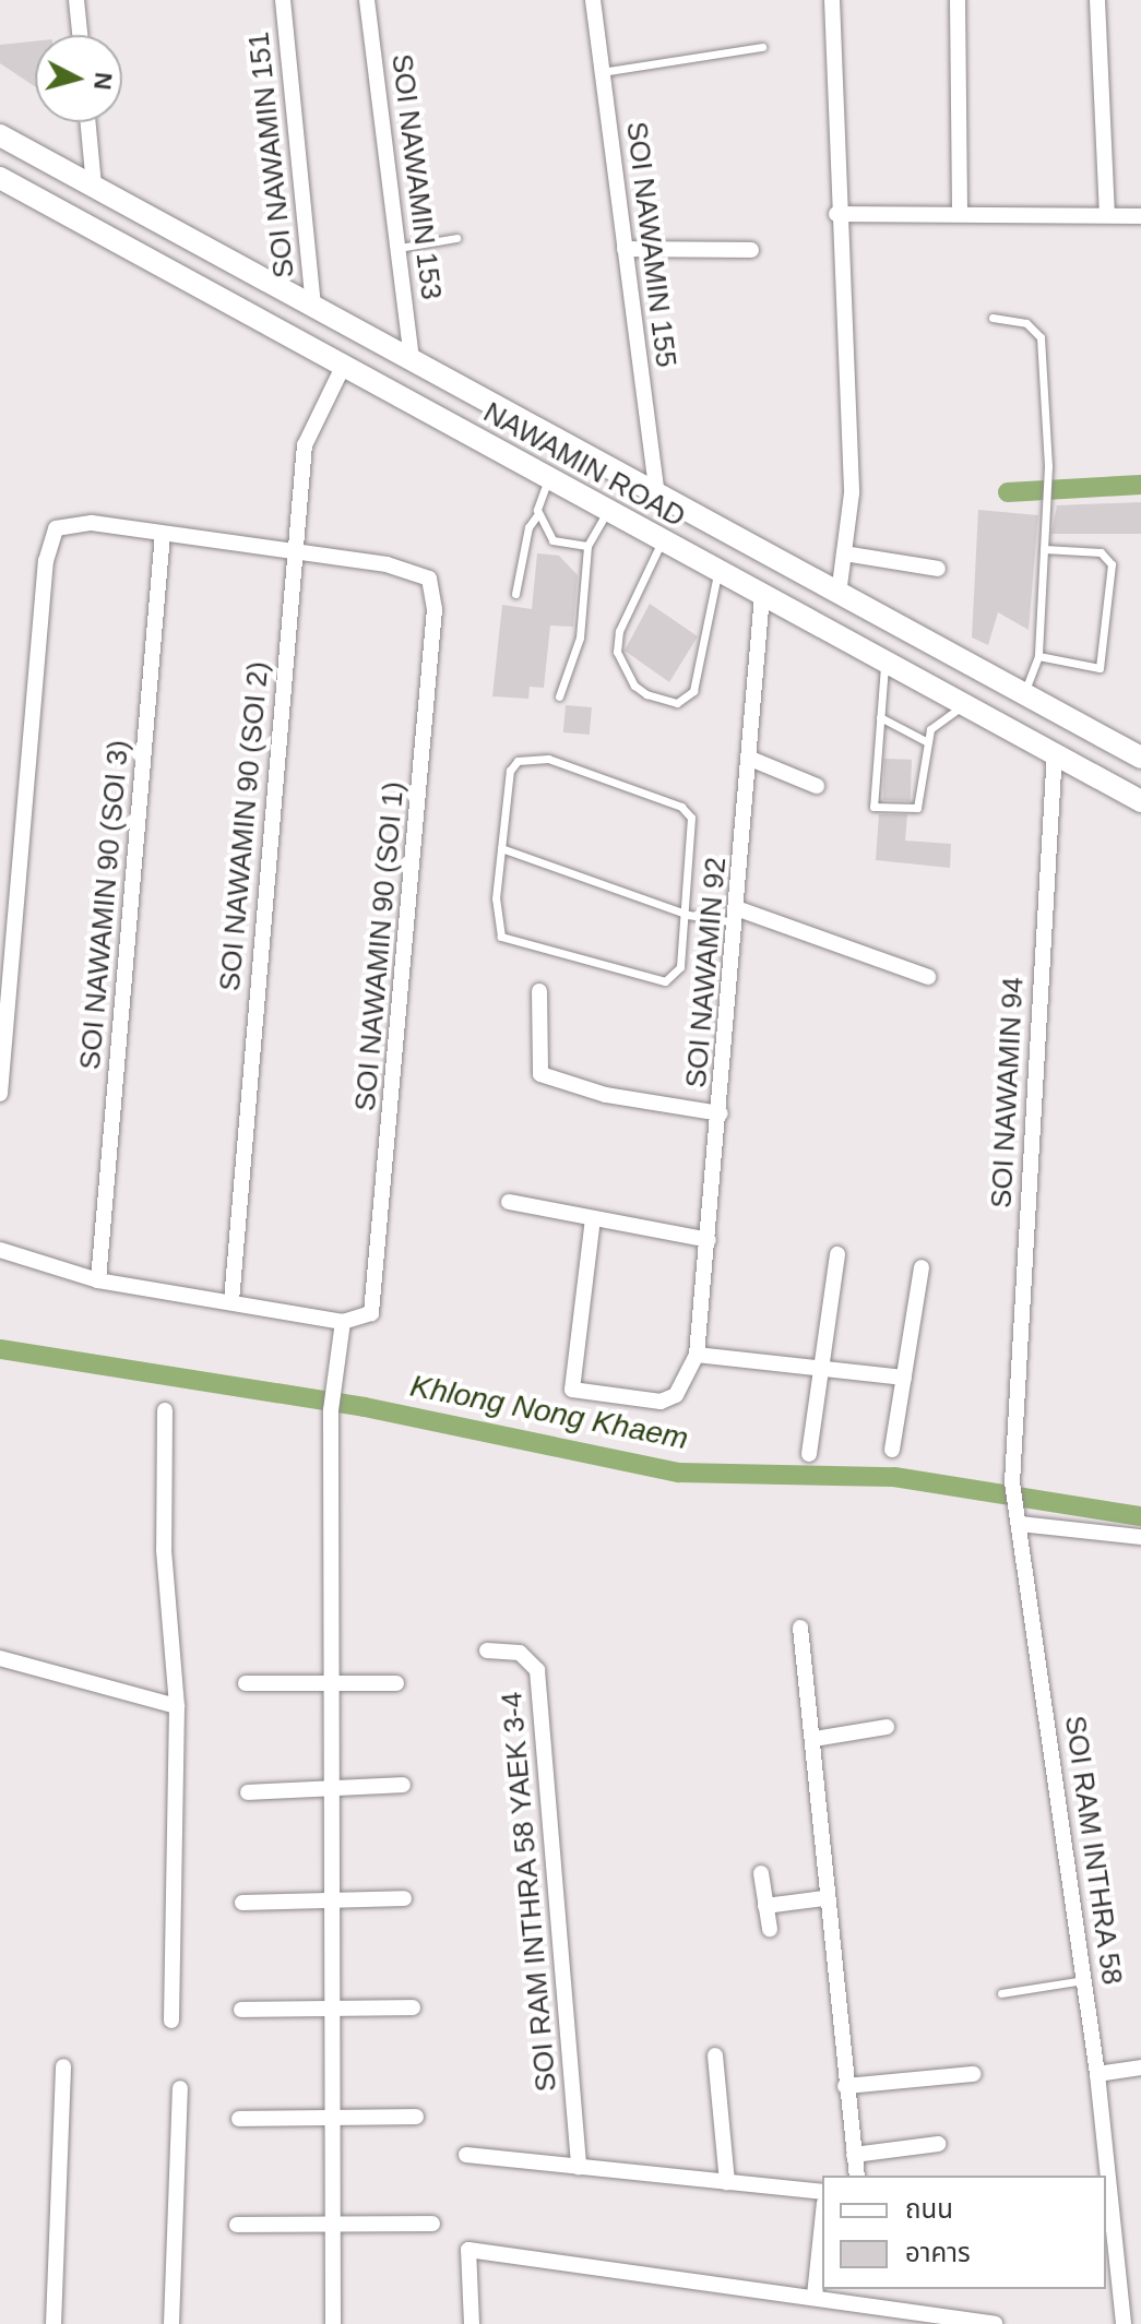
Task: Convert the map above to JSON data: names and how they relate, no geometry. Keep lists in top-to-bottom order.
{
  "streets": {
    "main road": ["NAWAMIN ROAD"],
    "street": [
      "SOI NAWAMIN 151",
      "SOI NAWAMIN 153",
      "SOI NAWAMIN 155",
      "SOI NAWAMIN 90 (SOI 2)",
      "SOI NAWAMIN 90 (SOI 3)",
      "SOI NAWAMIN 90 (SOI 1)",
      "SOI NAWAMIN 92",
      "SOI NAWAMIN 94",
      "SOI RAM INTHRA 58",
      "SOI RAM INTHRA 58 YAEK 3-4"
    ]
  },
  "crossings": [
    ["SOI NAWAMIN 151", "NAWAMIN ROAD"],
    ["SOI NAWAMIN 153", "NAWAMIN ROAD"],
    ["SOI NAWAMIN 155", "NAWAMIN ROAD"],
    ["NAWAMIN ROAD", "SOI NAWAMIN 90 (SOI 2)"],
    ["NAWAMIN ROAD", "SOI NAWAMIN 92"],
    ["NAWAMIN ROAD", "SOI NAWAMIN 94"],
    ["SOI NAWAMIN 90 (SOI 2)", "SOI NAWAMIN 90 (SOI 1)"],
    ["SOI NAWAMIN 94", "SOI RAM INTHRA 58"]
  ],
  "water": ["Khlong Nong Khaem"],
  "legend": ["ถนน", "อาคาร"],
  "north": "right"
}
